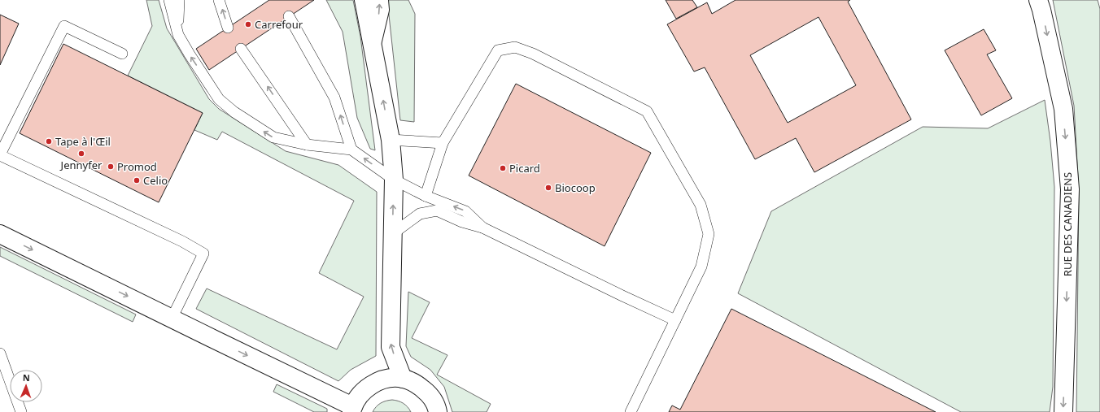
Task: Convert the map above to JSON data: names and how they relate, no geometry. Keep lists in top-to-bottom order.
{
  "streets": {
    "street": ["RUE DES CANADIENS"]
  },
  "one_way": ["RUE DES CANADIENS"],
  "places": [
    "Carrefour",
    "Tape à l'Œil",
    "Jennyfer",
    "Promod",
    "Picard",
    "Celio",
    "Biocoop"
  ],
  "north": "top"
}
